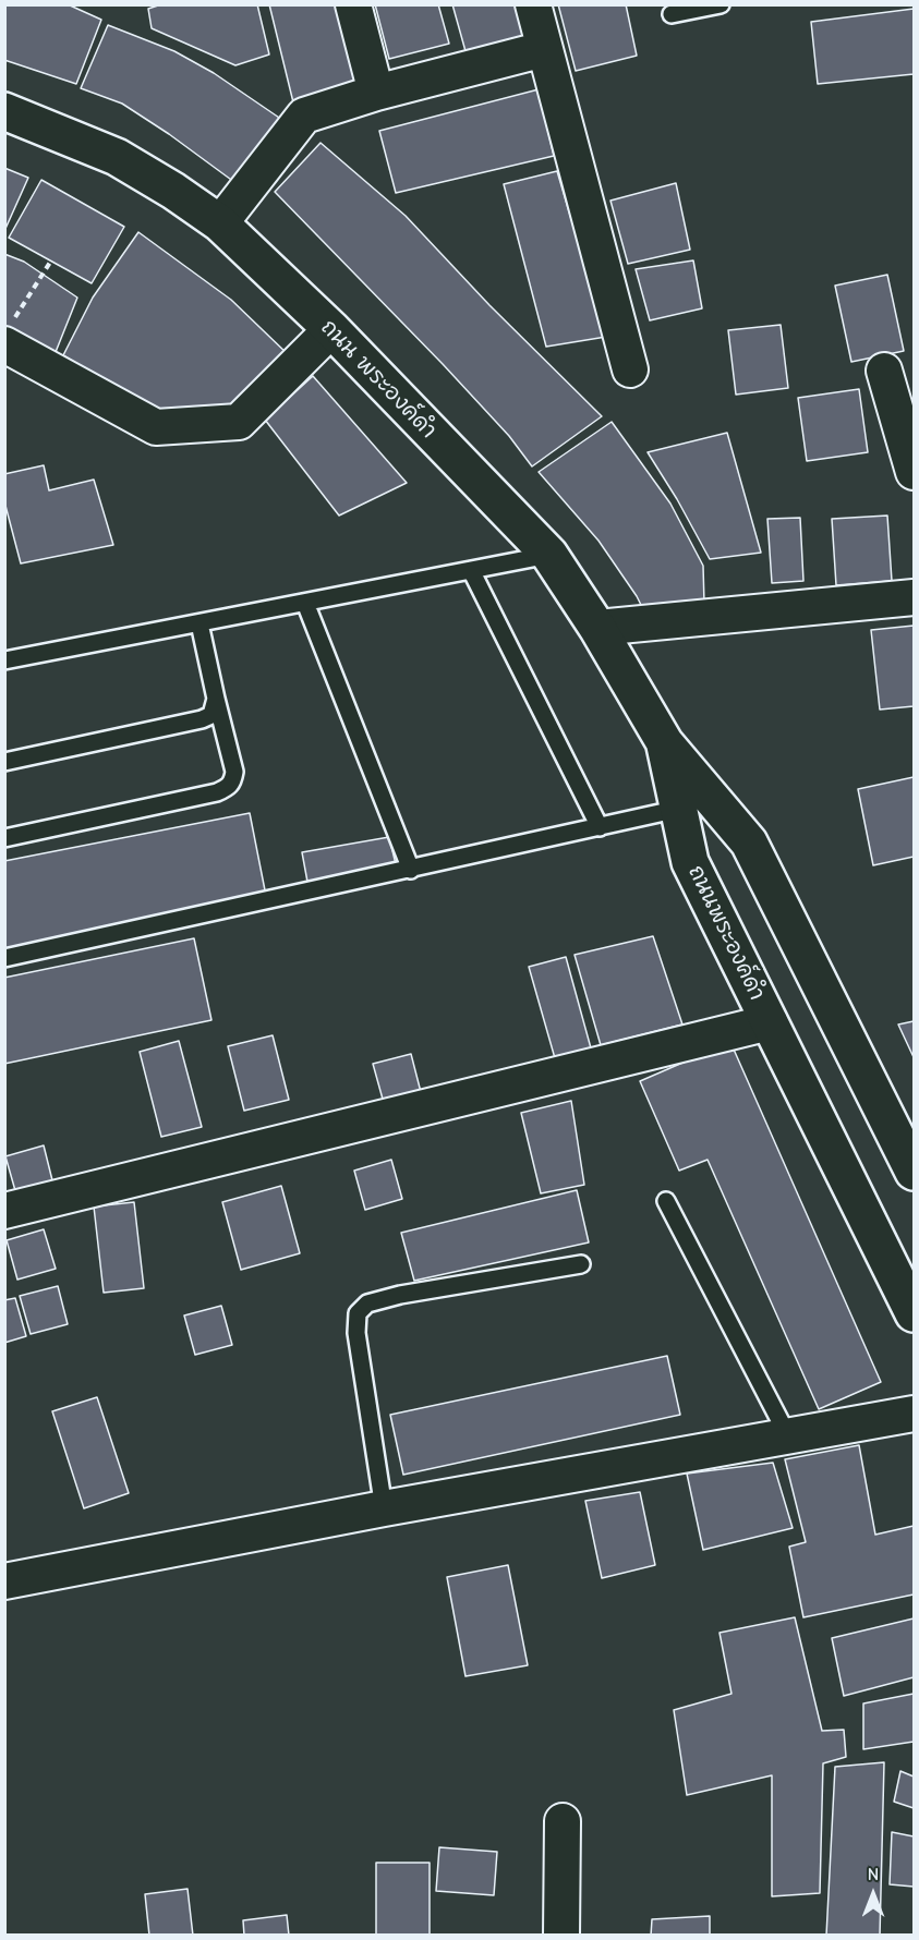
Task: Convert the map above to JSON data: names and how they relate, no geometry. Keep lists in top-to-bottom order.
{
  "streets": {
    "street": ["ถนน พระองค์ดำ", "ถนนพระองค์ดำ"]
  },
  "crossings": [
    ["ถนน พระองค์ดำ", "ถนนพระองค์ดำ"]
  ],
  "north": "top"
}
